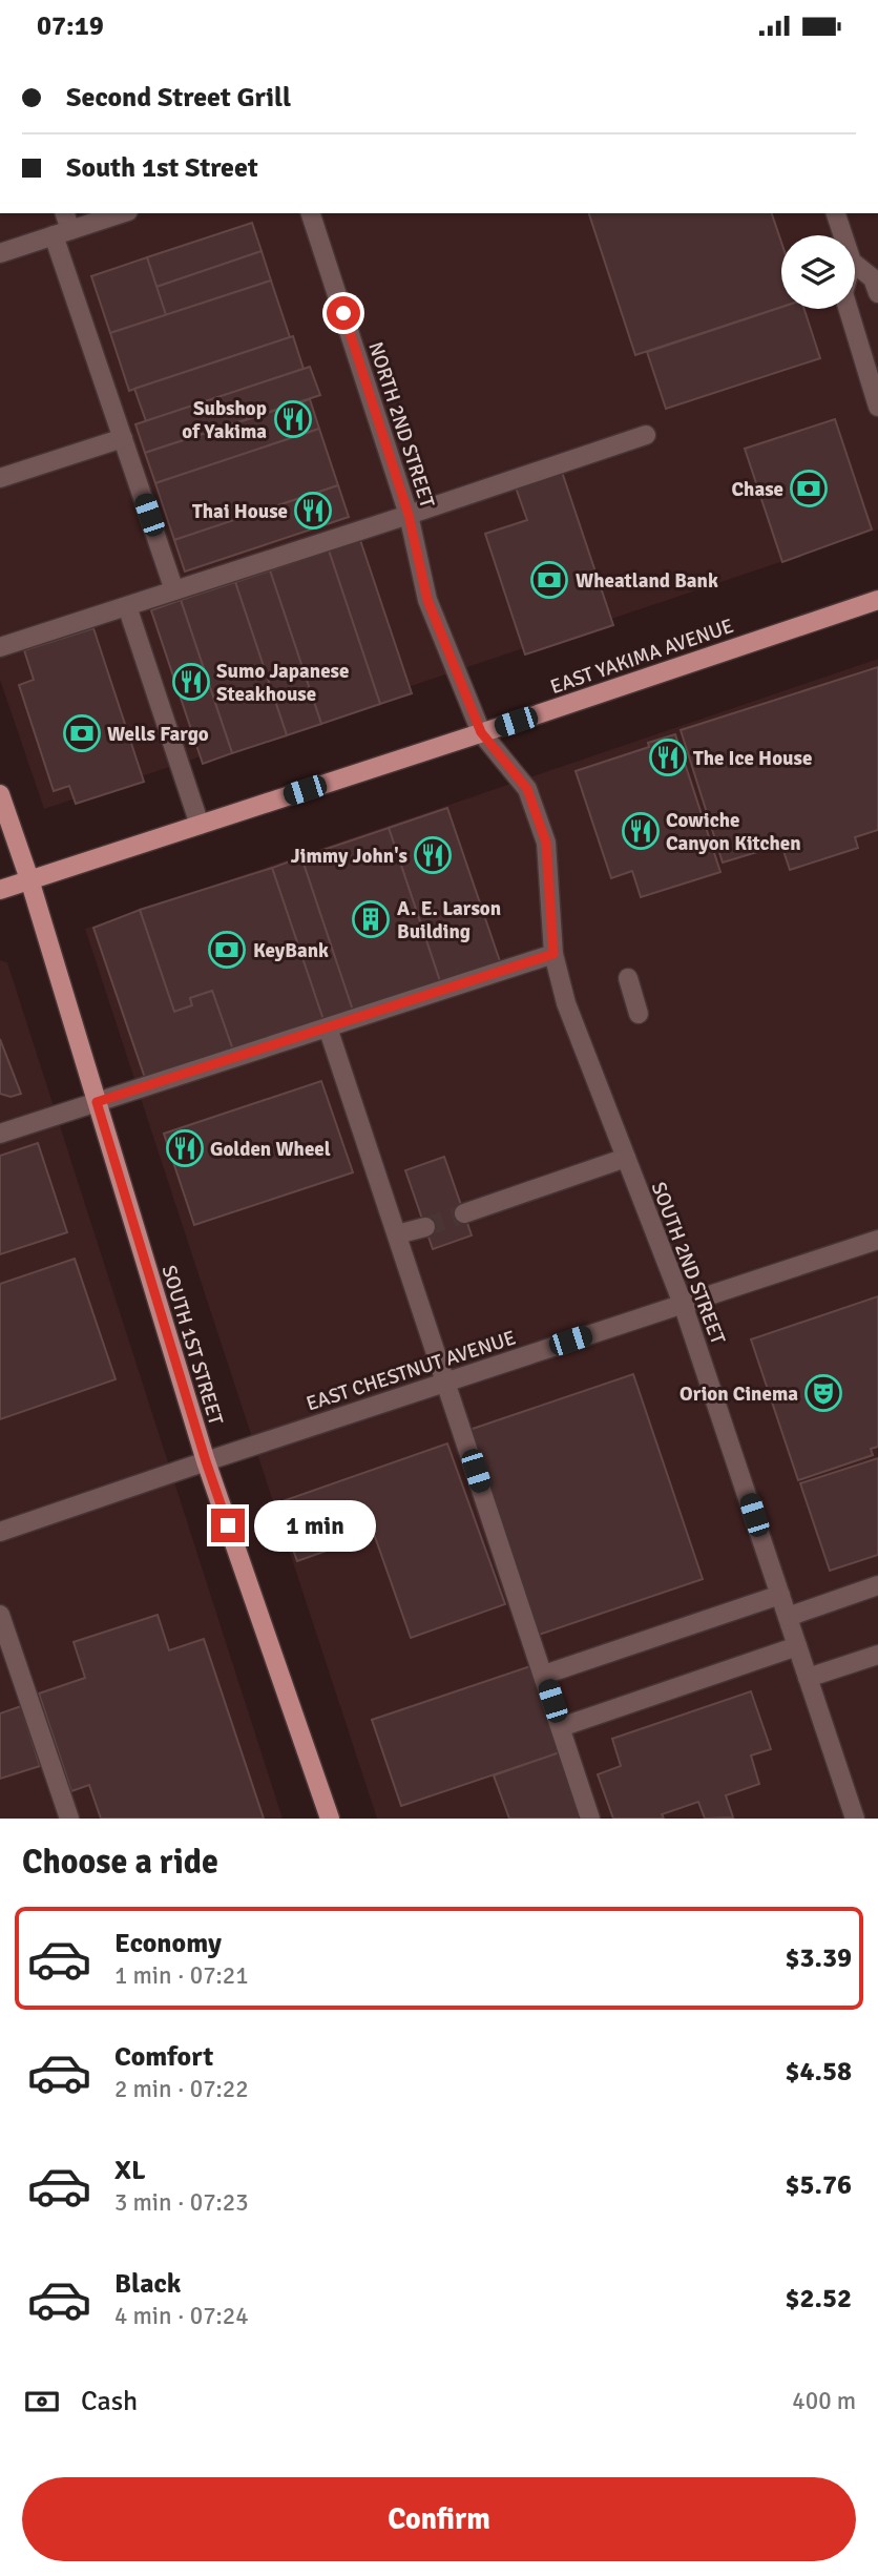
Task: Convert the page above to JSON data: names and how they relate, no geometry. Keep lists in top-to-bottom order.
{
  "streets": {
    "main road": ["EAST YAKIMA AVENUE", "SOUTH 1ST STREET"],
    "street": ["NORTH 2ND STREET", "SOUTH 2ND STREET", "EAST CHESTNUT AVENUE"]
  },
  "crossings": [
    ["NORTH 2ND STREET", "EAST YAKIMA AVENUE"],
    ["NORTH 2ND STREET", "SOUTH 2ND STREET"],
    ["EAST YAKIMA AVENUE", "SOUTH 2ND STREET"],
    ["EAST YAKIMA AVENUE", "SOUTH 1ST STREET"],
    ["SOUTH 2ND STREET", "EAST CHESTNUT AVENUE"],
    ["SOUTH 1ST STREET", "EAST CHESTNUT AVENUE"]
  ],
  "places": {
    "restaurant": [
      "Subshop of Yakima",
      "Thai House",
      "Sumo Japanese Steakhouse",
      "The Ice House",
      "Cowiche Canyon Kitchen",
      "Jimmy John's",
      "Golden Wheel"
    ],
    "bank": [
      "Chase",
      "Wheatland Bank",
      "Wells Fargo",
      "KeyBank"
    ],
    "building": ["A. E. Larson Building"],
    "theatre": ["Orion Cinema"]
  },
  "page": {
    "status": "07:19",
    "banner": ["Second Street Grill", "South 1st Street"],
    "bubble": "1 min",
    "heading": "Choose a ride",
    "list": [
      {
        "name": "Economy",
        "note": "1 min · 07:21",
        "value": "$3.39"
      },
      {
        "name": "Comfort",
        "note": "2 min · 07:22",
        "value": "$4.58"
      },
      {
        "name": "XL",
        "note": "3 min · 07:23",
        "value": "$5.76"
      },
      {
        "name": "Black",
        "note": "4 min · 07:24",
        "value": "$2.52"
      }
    ],
    "pay": ["Cash", "400 m"],
    "buttons": "Confirm"
  }
}
